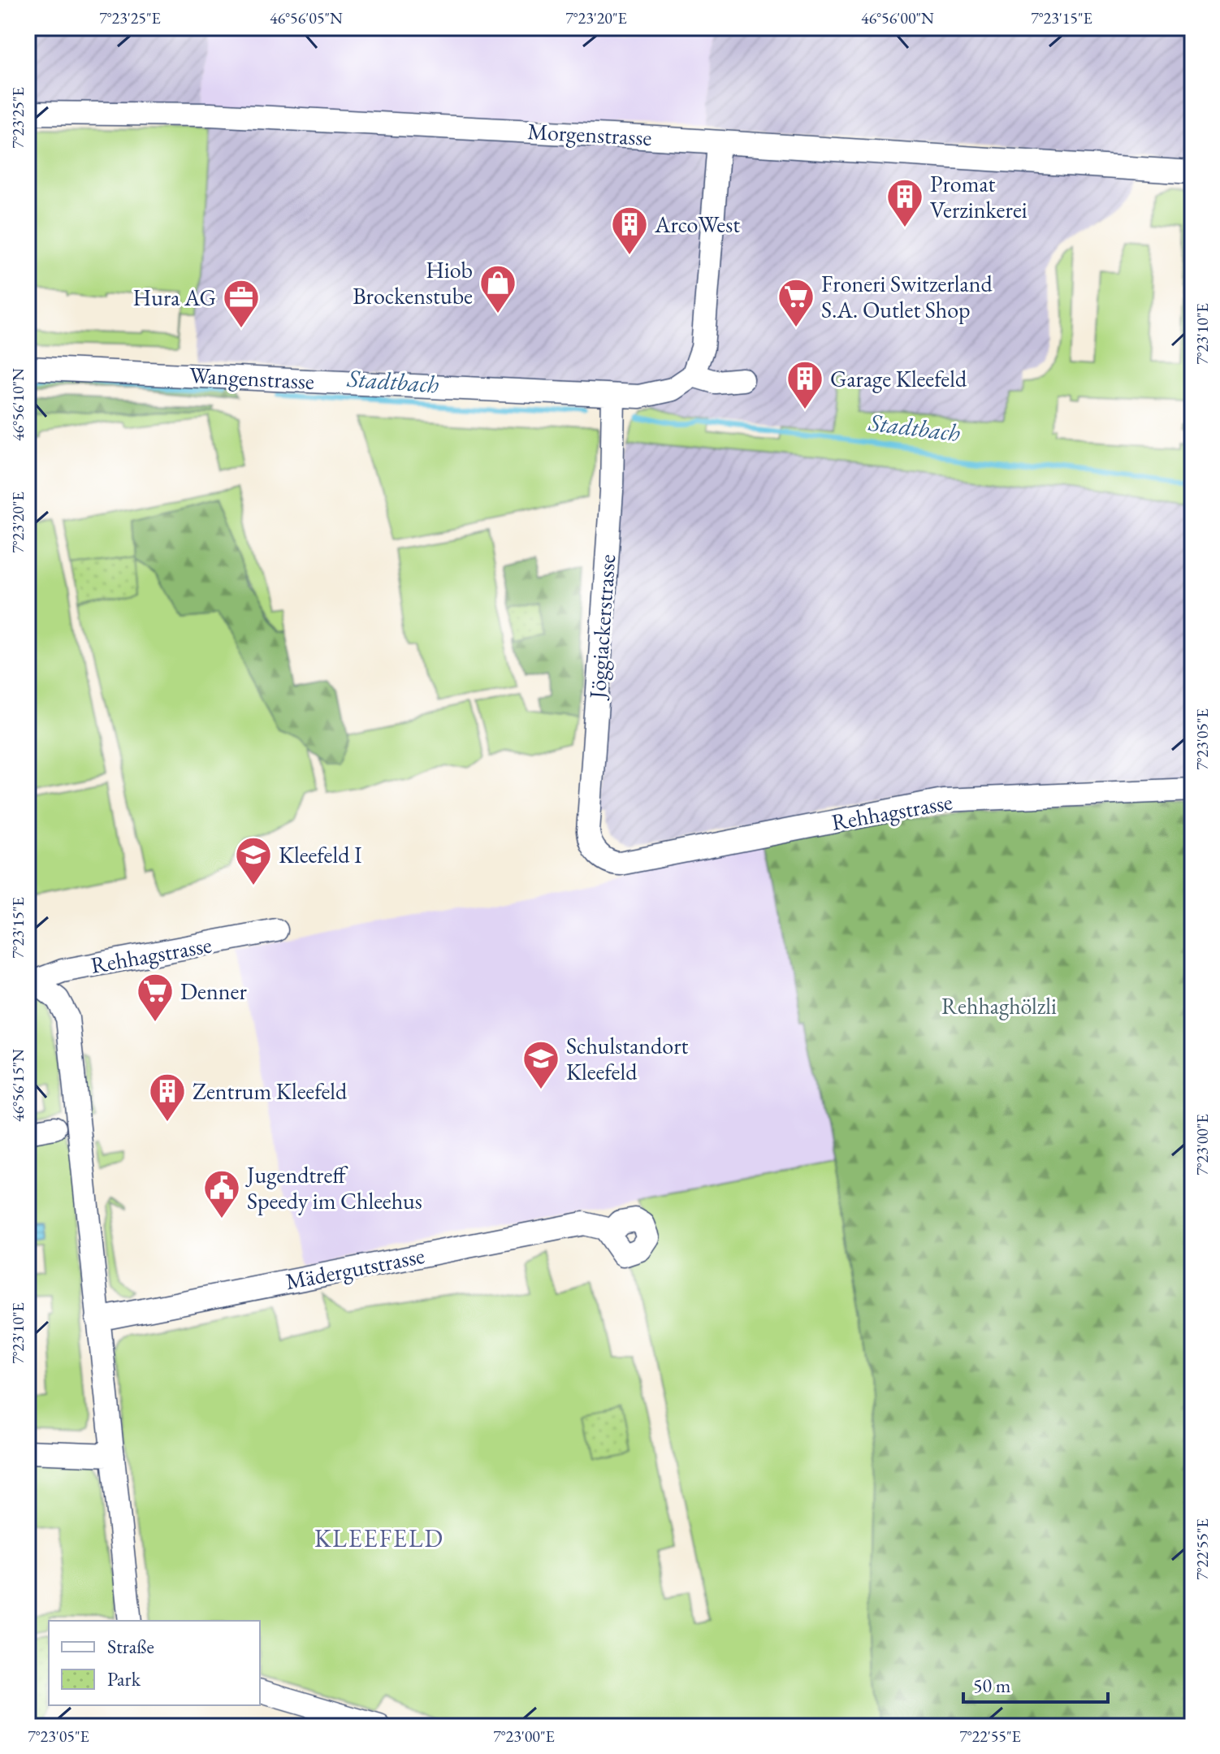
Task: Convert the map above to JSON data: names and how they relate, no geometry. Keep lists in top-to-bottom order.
{
  "streets": {
    "street": [
      "Morgenstrasse",
      "Wangenstrasse",
      "Jöggiackerstrasse",
      "Rehhagstrasse",
      "Mädergutstrasse"
    ]
  },
  "crossings": [
    ["Wangenstrasse", "Jöggiackerstrasse"],
    ["Jöggiackerstrasse", "Rehhagstrasse"]
  ],
  "districts": ["KLEEFELD"],
  "water": ["Stadtbach"],
  "parks": ["Rehhaghölzli"],
  "places": {
    "building": [
      "Promat Verzinkerei",
      "ArcoWest",
      "Garage Kleefeld",
      "Zentrum Kleefeld"
    ],
    "shop": ["Hiob Brockenstube"],
    "supermarket": ["Froneri Switzerland S.A. Outlet Shop", "Denner"],
    "office": ["Hura AG"],
    "school or university": ["Kleefeld I", "Schulstandort Kleefeld"],
    "public building": ["Jugendtreff Speedy im Chleehus"]
  },
  "legend": ["Straße", "Park"],
  "scale_bar": "50 m",
  "coordinates": [
    "7°23'25\"E",
    "46°56'05\"N",
    "7°23'20\"E",
    "46°56'00\"N",
    "7°23'15\"E",
    "7°23'10\"E",
    "46°56'10\"N",
    "7°23'05\"E",
    "46°56'15\"N",
    "7°23'00\"E",
    "7°22'55\"E"
  ]
}
